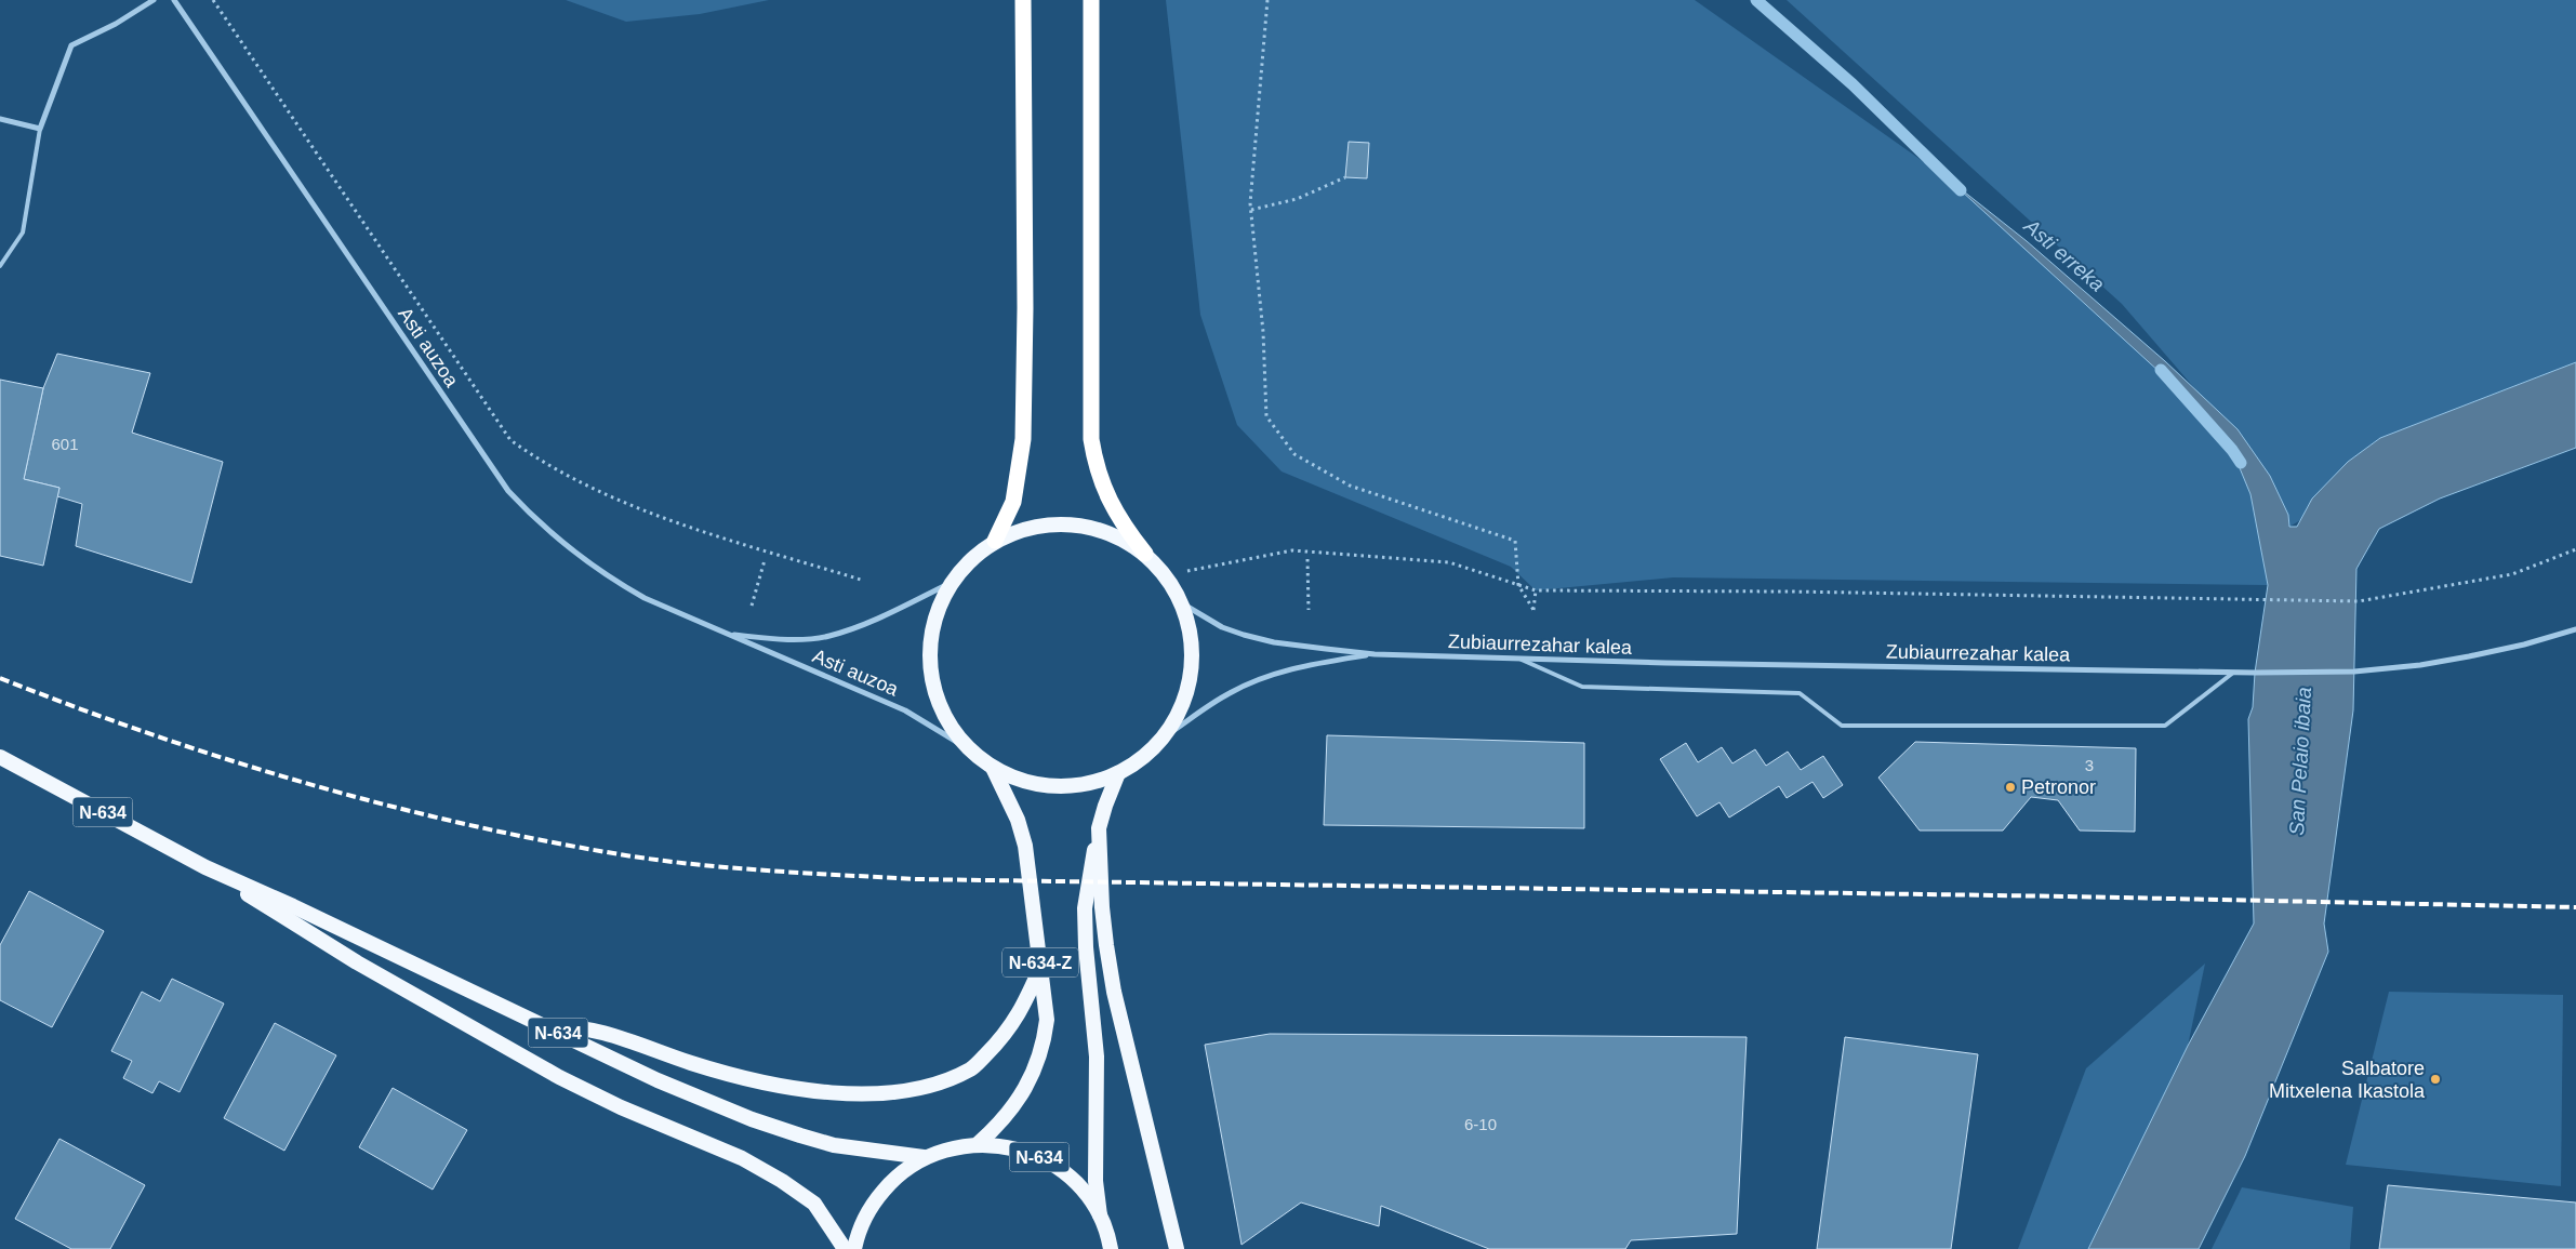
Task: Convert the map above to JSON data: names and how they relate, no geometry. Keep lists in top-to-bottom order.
{
  "streets": {
    "highway": ["N-634", "N-634-Z"],
    "street": ["Asti auzoa", "Zubiaurrezahar kalea"]
  },
  "crossings": [
    ["N-634", "N-634-Z"]
  ],
  "water": ["Asti erreka", "San Pelaio ibaia"],
  "places": ["Petronor", "Salbatore Mitxelena Ikastola"],
  "house_numbers": ["601", "3", "6-10"]
}
